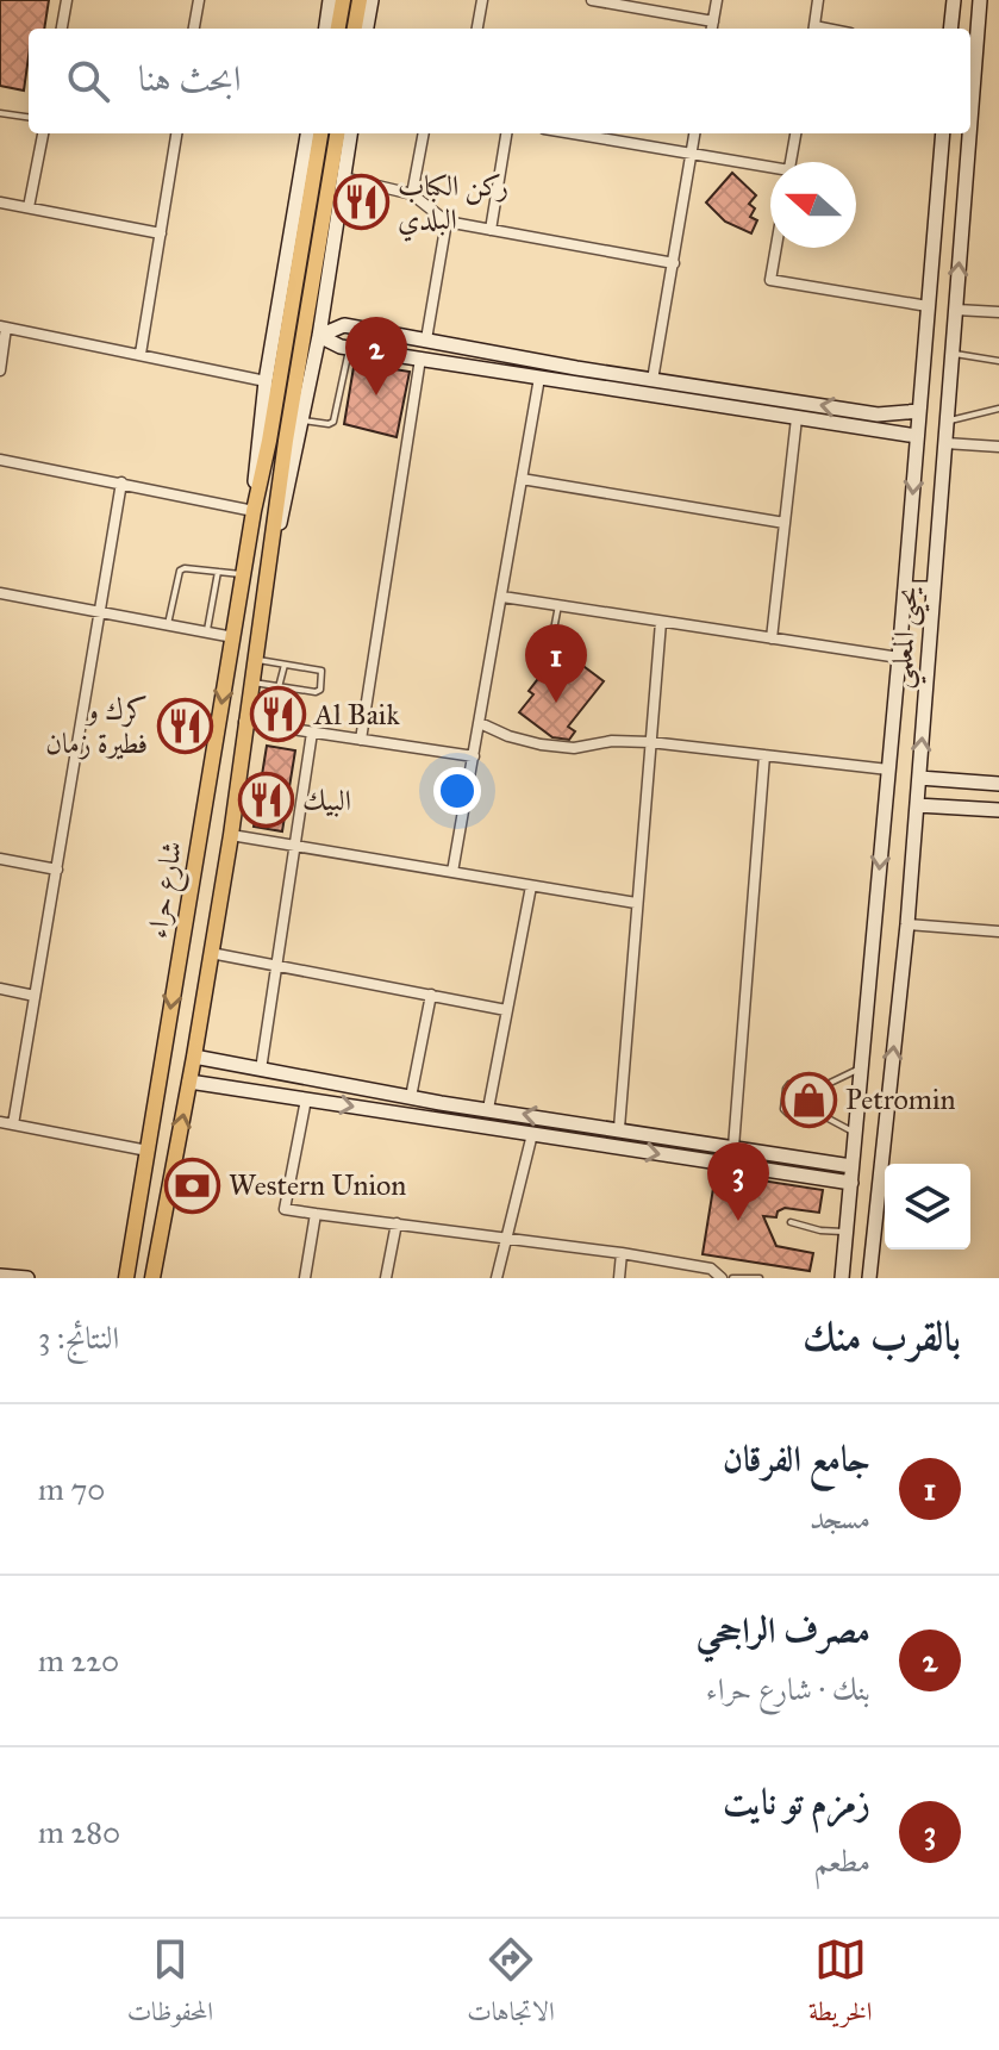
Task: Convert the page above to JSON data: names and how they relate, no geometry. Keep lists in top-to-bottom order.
{
  "streets": {
    "main road": ["شارع حراء"],
    "street": ["يحيى المعلمي"]
  },
  "places": {
    "restaurant": [
      "ركن الكباب البلدي",
      "Al Baik",
      "كرك و فطيرة زمان",
      "البيك"
    ],
    "shop": ["Petromin"],
    "bank": ["Western Union"]
  },
  "north": "left",
  "page": {
    "search": "ابحث هنا",
    "pins": ["2", "1", "3"],
    "heading": ["بالقرب منك", "النتائج: 3"],
    "list": [
      {
        "mark": "1",
        "name": "جامع الفرقان",
        "note": "مسجد",
        "value": "70 m"
      },
      {
        "mark": "2",
        "name": "مصرف الراجحي",
        "note": "بنك · شارع حراء",
        "value": "220 m"
      },
      {
        "mark": "3",
        "name": "زمزم تو نايت",
        "note": "مطعم",
        "value": "280 m"
      }
    ],
    "nav": ["الخريطة", "الاتجاهات", "المحفوظات"]
  }
}
